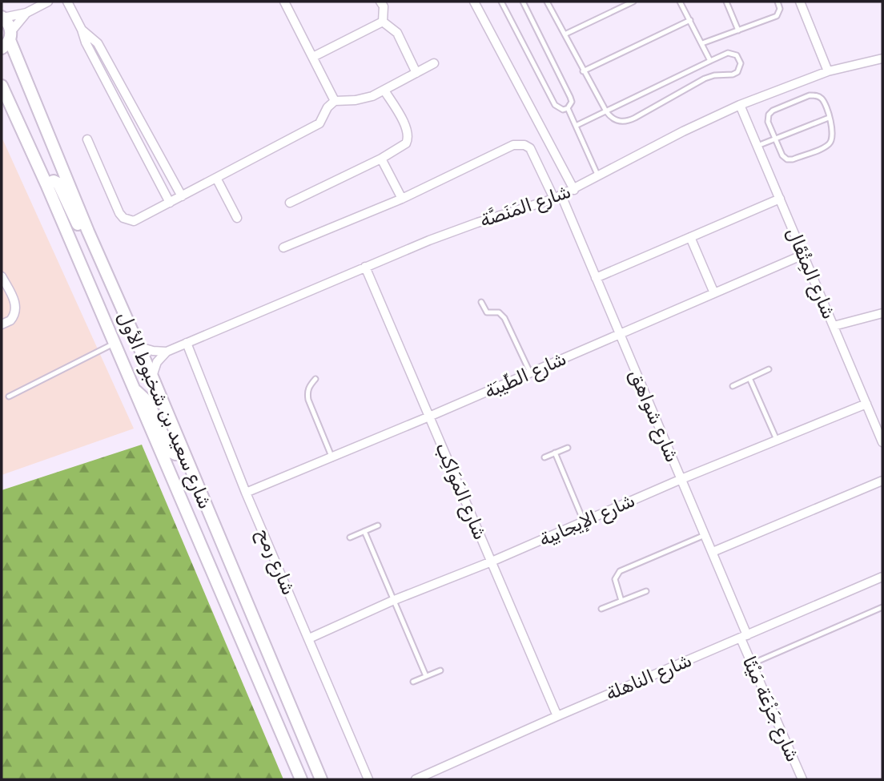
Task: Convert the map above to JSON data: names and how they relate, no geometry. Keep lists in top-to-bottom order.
{
  "streets": {
    "main road": ["شارع سعيد بن شخبوط الأول"],
    "street": [
      "شارع المَنَصَّة",
      "شارع المِثْقَال",
      "شارع الطِّيبَة",
      "شارع شواهق",
      "شارع المَوَاكِب",
      "شارع الإيجابية",
      "شارع رمح",
      "شارع الناهلة",
      "شارع جَزْعَة مَيْثَا"
    ]
  },
  "crossings": [
    ["شارع المَنَصَّة", "شارع المِثْقَال"],
    ["شارع المَنَصَّة", "شارع شواهق"],
    ["شارع المَنَصَّة", "شارع المَوَاكِب"],
    ["شارع المَنَصَّة", "شارع رمح"],
    ["شارع المِثْقَال", "شارع الطِّيبَة"],
    ["شارع المِثْقَال", "شارع الإيجابية"],
    ["شارع الطِّيبَة", "شارع شواهق"],
    ["شارع الطِّيبَة", "شارع المَوَاكِب"],
    ["شارع الطِّيبَة", "شارع رمح"],
    ["شارع شواهق", "شارع الإيجابية"],
    ["شارع شواهق", "شارع الناهلة"],
    ["شارع شواهق", "شارع جَزْعَة مَيْثَا"],
    ["شارع المَوَاكِب", "شارع الإيجابية"],
    ["شارع المَوَاكِب", "شارع الناهلة"],
    ["شارع الإيجابية", "شارع رمح"],
    ["شارع الناهلة", "شارع جَزْعَة مَيْثَا"]
  ]
}
